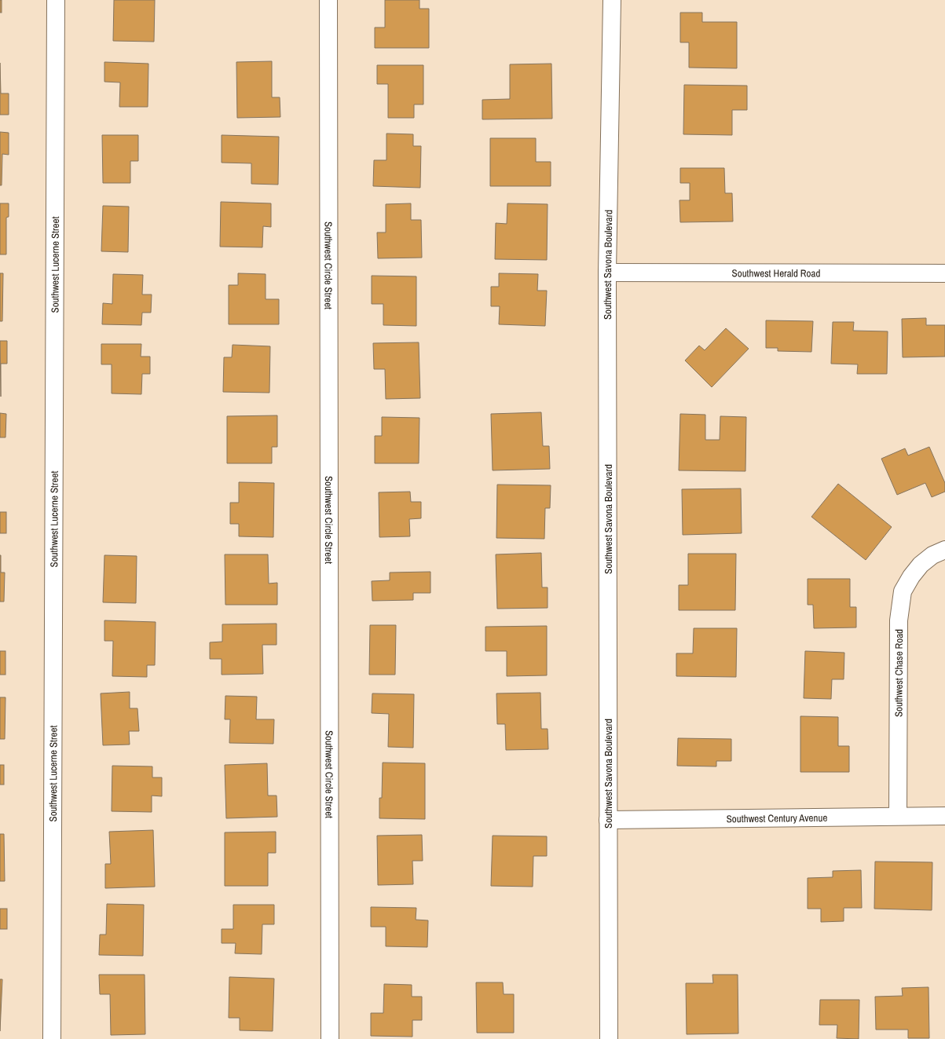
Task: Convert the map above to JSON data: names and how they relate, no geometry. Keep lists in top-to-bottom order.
{
  "streets": {
    "street": [
      "Southwest Savona Boulevard",
      "Southwest Lucerne Street",
      "Southwest Circle Street",
      "Southwest Herald Road",
      "Southwest Chase Road",
      "Southwest Century Avenue"
    ]
  },
  "crossings": [
    ["Southwest Savona Boulevard", "Southwest Herald Road"],
    ["Southwest Savona Boulevard", "Southwest Century Avenue"],
    ["Southwest Chase Road", "Southwest Century Avenue"]
  ]
}
